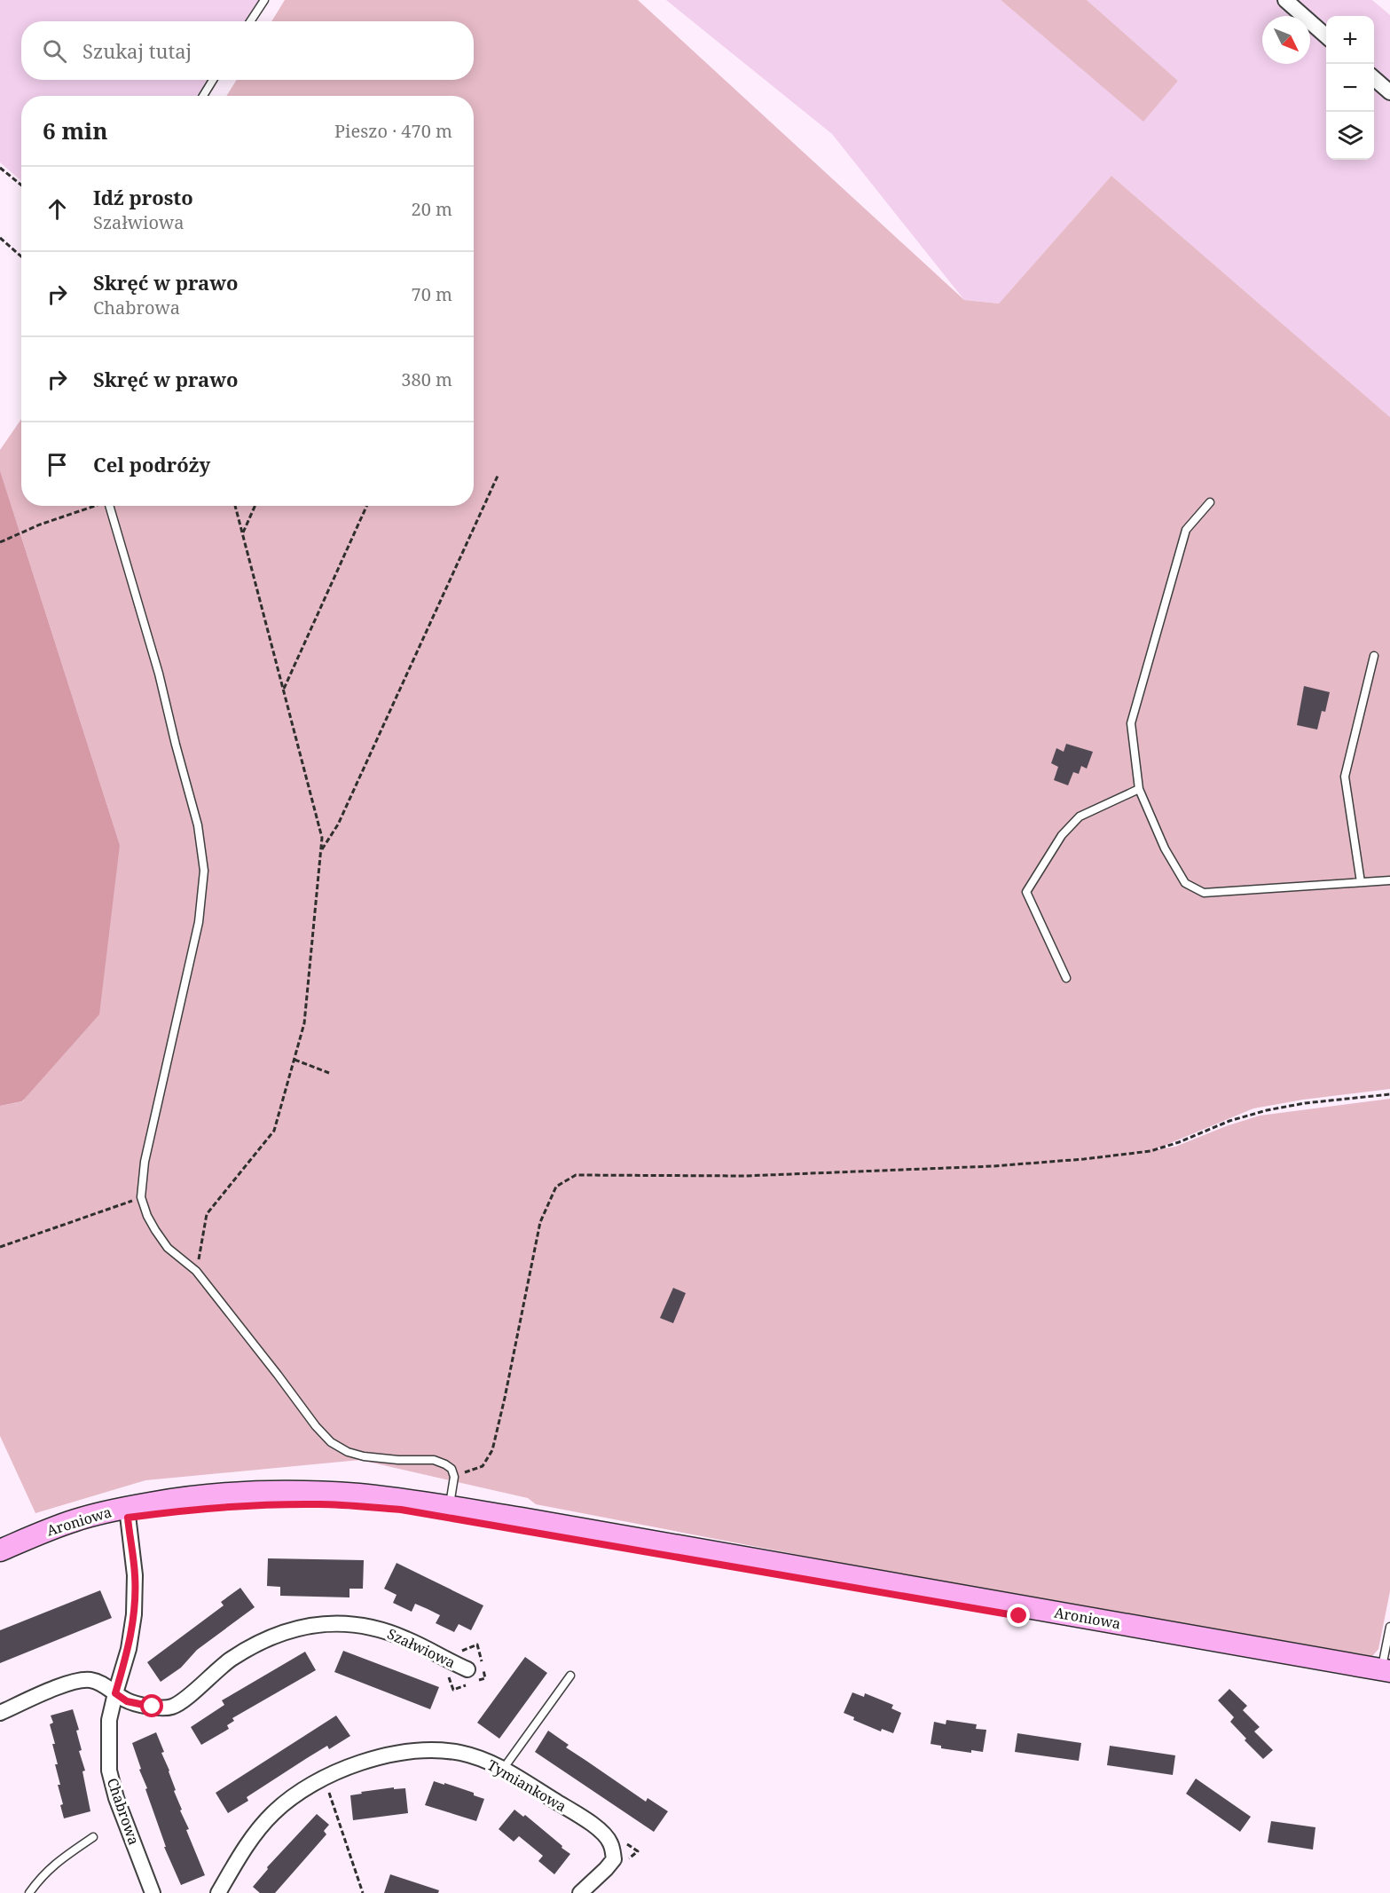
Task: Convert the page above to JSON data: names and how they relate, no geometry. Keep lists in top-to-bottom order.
{
  "streets": {
    "street": [
      "Aroniowa",
      "Szałwiowa",
      "Tymiankowa",
      "Chabrowa"
    ]
  },
  "crossings": [
    ["Aroniowa", "Chabrowa"],
    ["Szałwiowa", "Chabrowa"]
  ],
  "north": "bottom right",
  "page": {
    "map_buttons": ["+", "−"],
    "search": "Szukaj tutaj",
    "heading": ["6 min", "Pieszo · 470 m"],
    "list": [
      ["Idź prosto", "Szałwiowa", "20 m"],
      ["Skręć w prawo", "Chabrowa", "70 m"],
      ["Skręć w prawo", "380 m"],
      "Cel podróży"
    ]
  }
}
